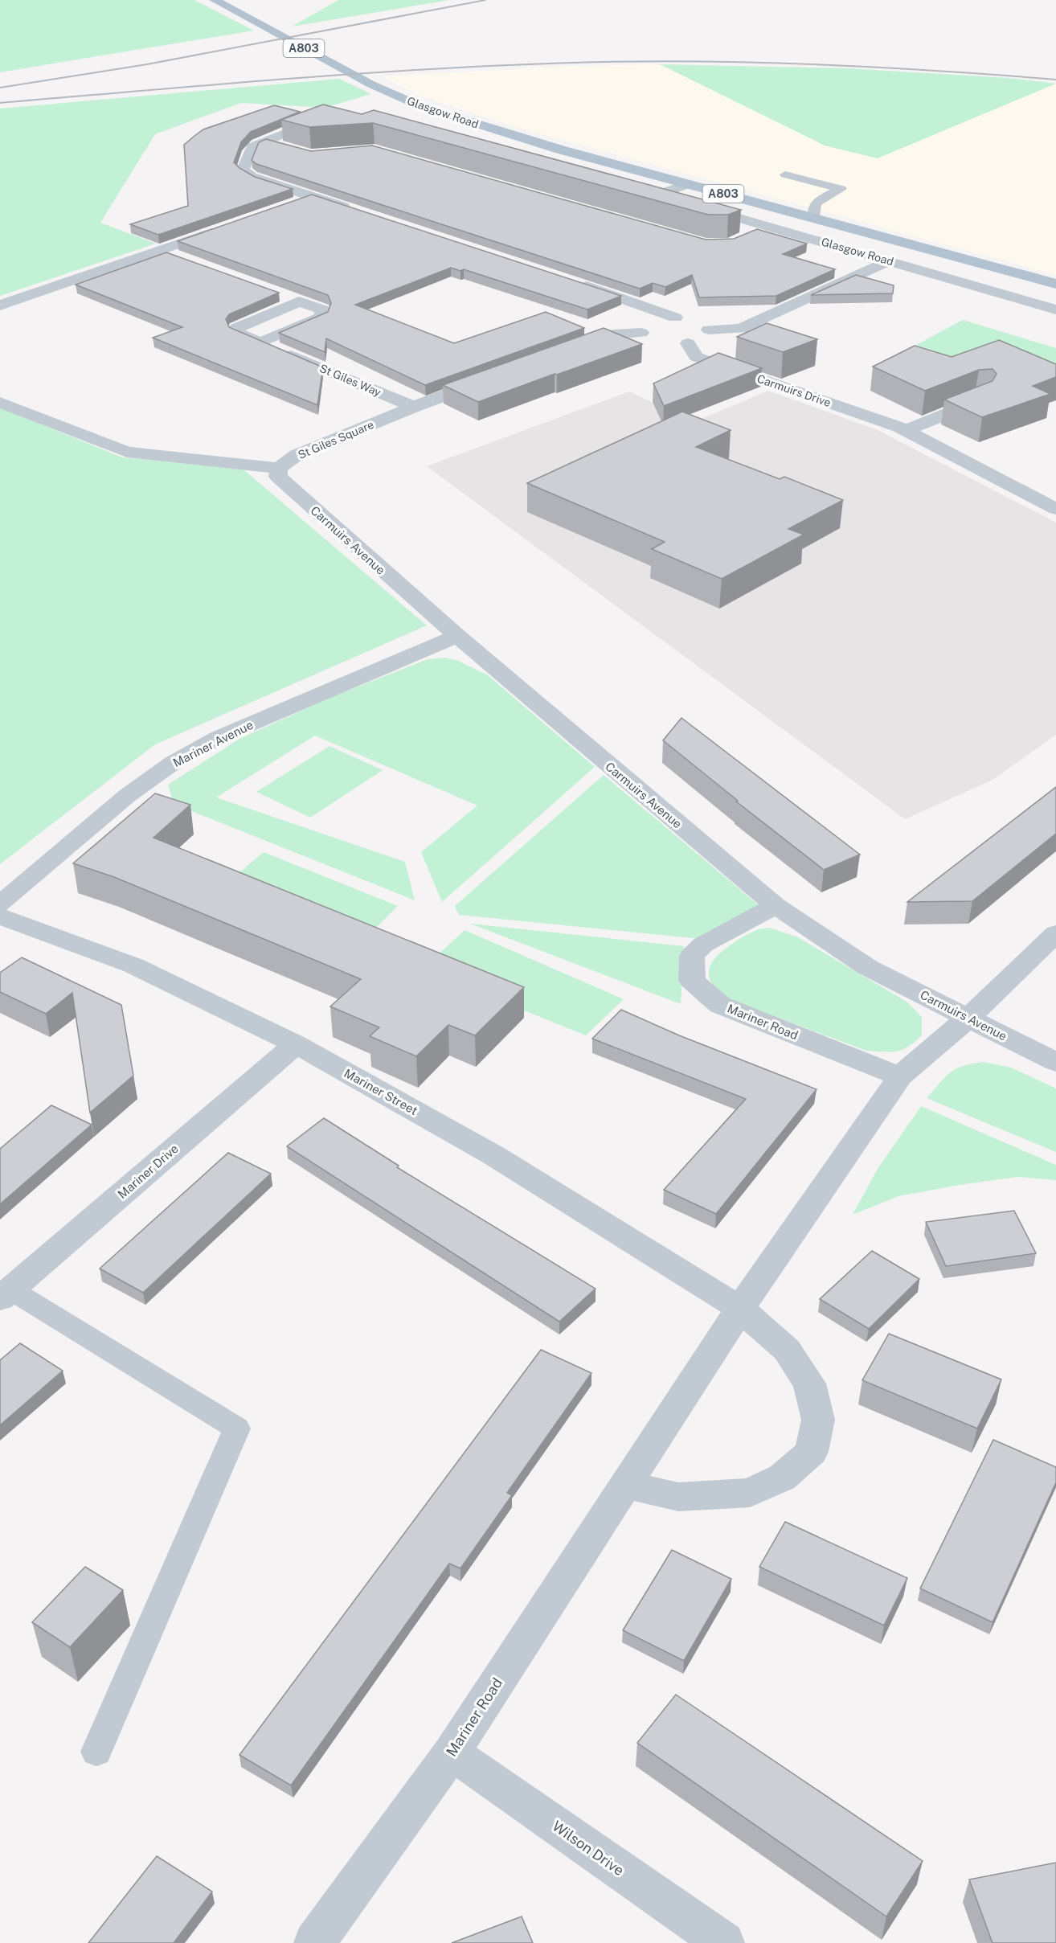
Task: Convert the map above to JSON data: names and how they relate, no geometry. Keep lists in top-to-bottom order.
{
  "streets": {
    "main road": ["A803", "Glasgow Road"],
    "street": [
      "St Giles Way",
      "Carmuirs Drive",
      "St Giles Square",
      "Carmuirs Avenue",
      "Mariner Avenue",
      "Mariner Road",
      "Mariner Street",
      "Mariner Drive",
      "Wilson Drive"
    ]
  },
  "crossings": [
    ["St Giles Way", "St Giles Square"],
    ["St Giles Square", "Carmuirs Avenue"],
    ["Carmuirs Avenue", "Mariner Avenue"],
    ["Carmuirs Avenue", "Mariner Road"],
    ["Mariner Road", "Mariner Street"],
    ["Mariner Road", "Wilson Drive"],
    ["Mariner Street", "Mariner Drive"]
  ]
}
